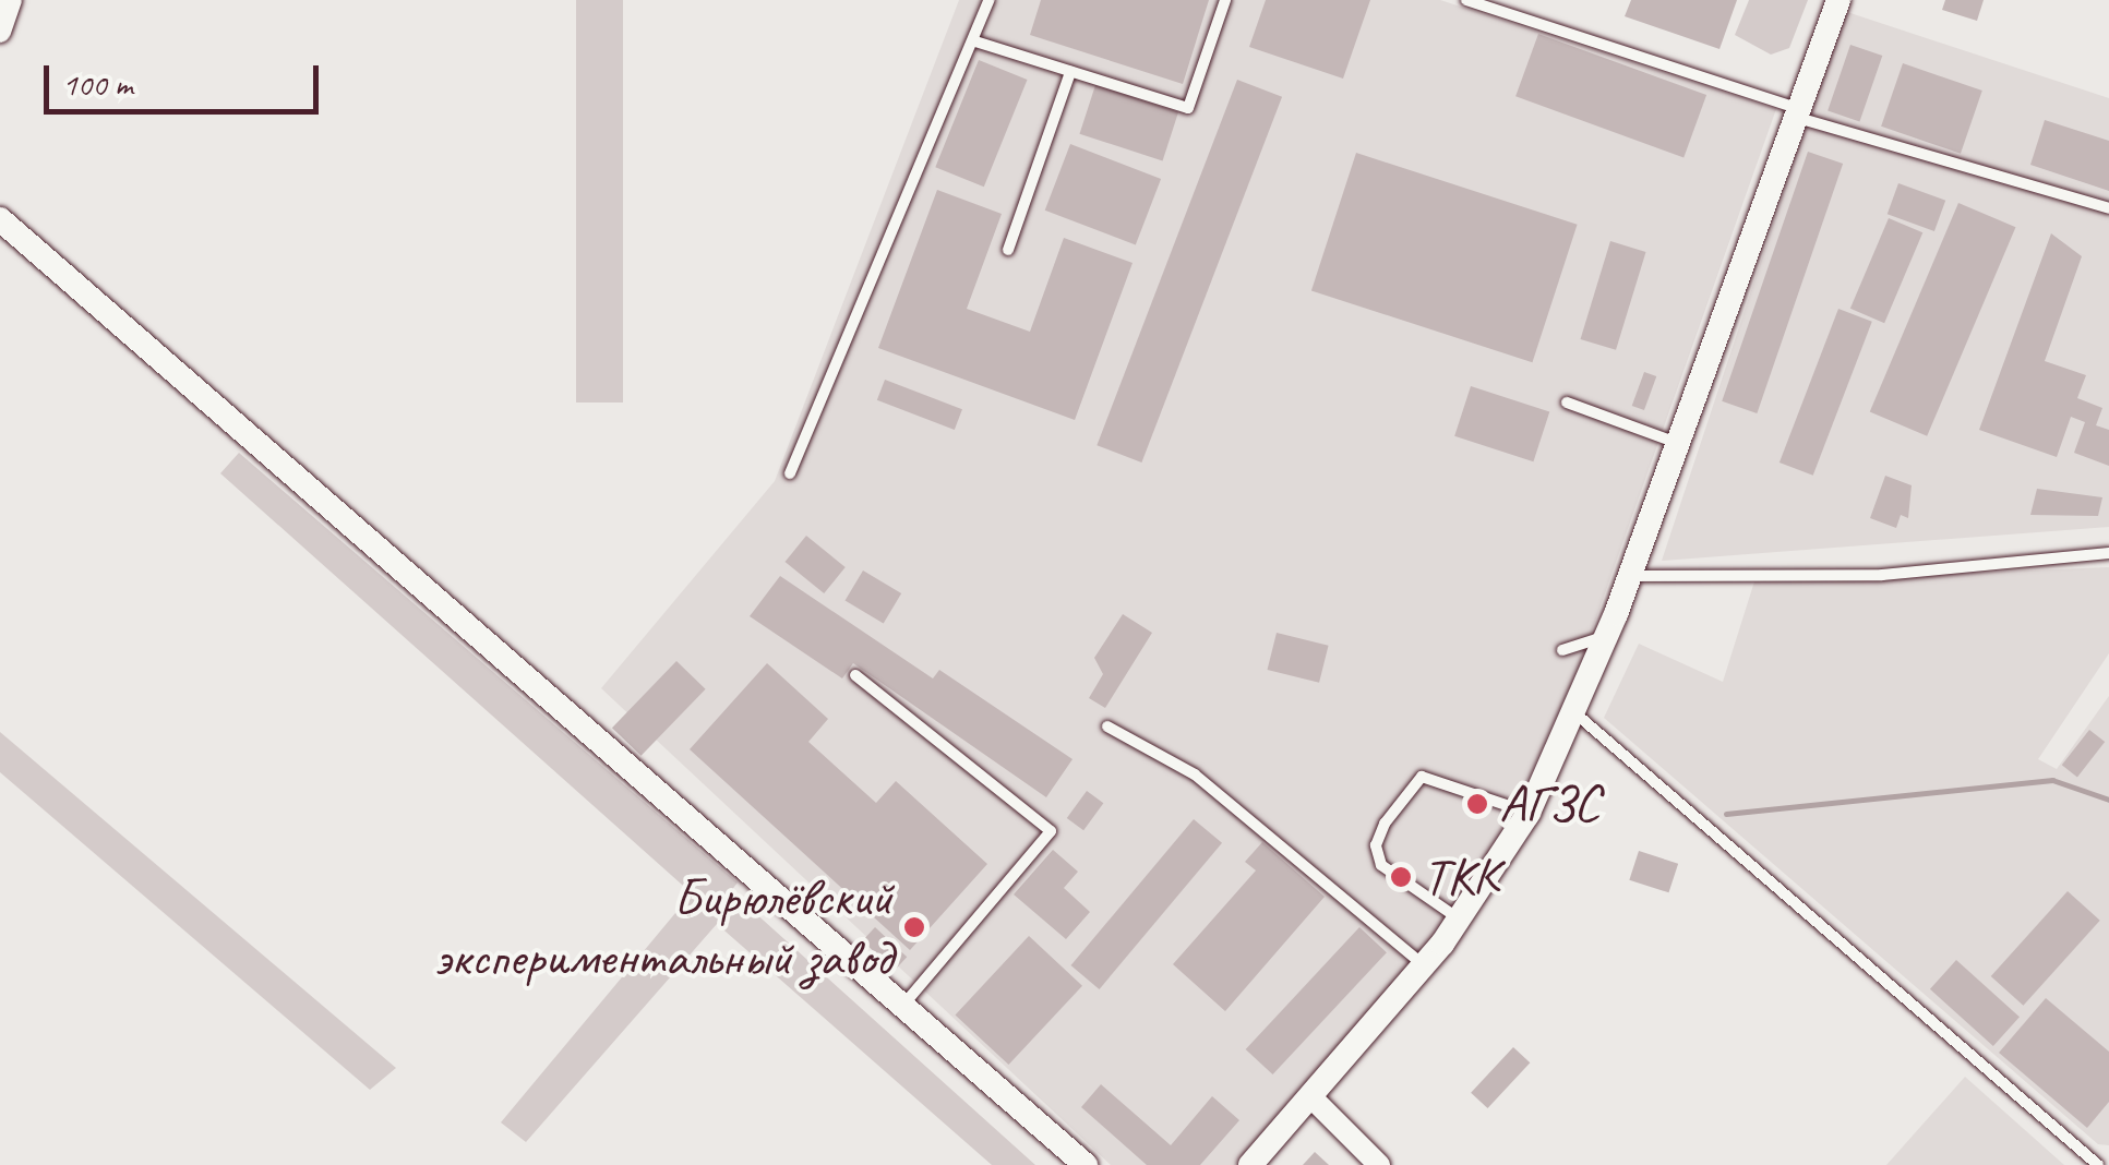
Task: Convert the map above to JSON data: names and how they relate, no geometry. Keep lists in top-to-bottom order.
{
  "places": ["АГЗС", "ТКК", "Бирюлёвский экспериментальный завод"],
  "scale_bar": "100 m"
}
